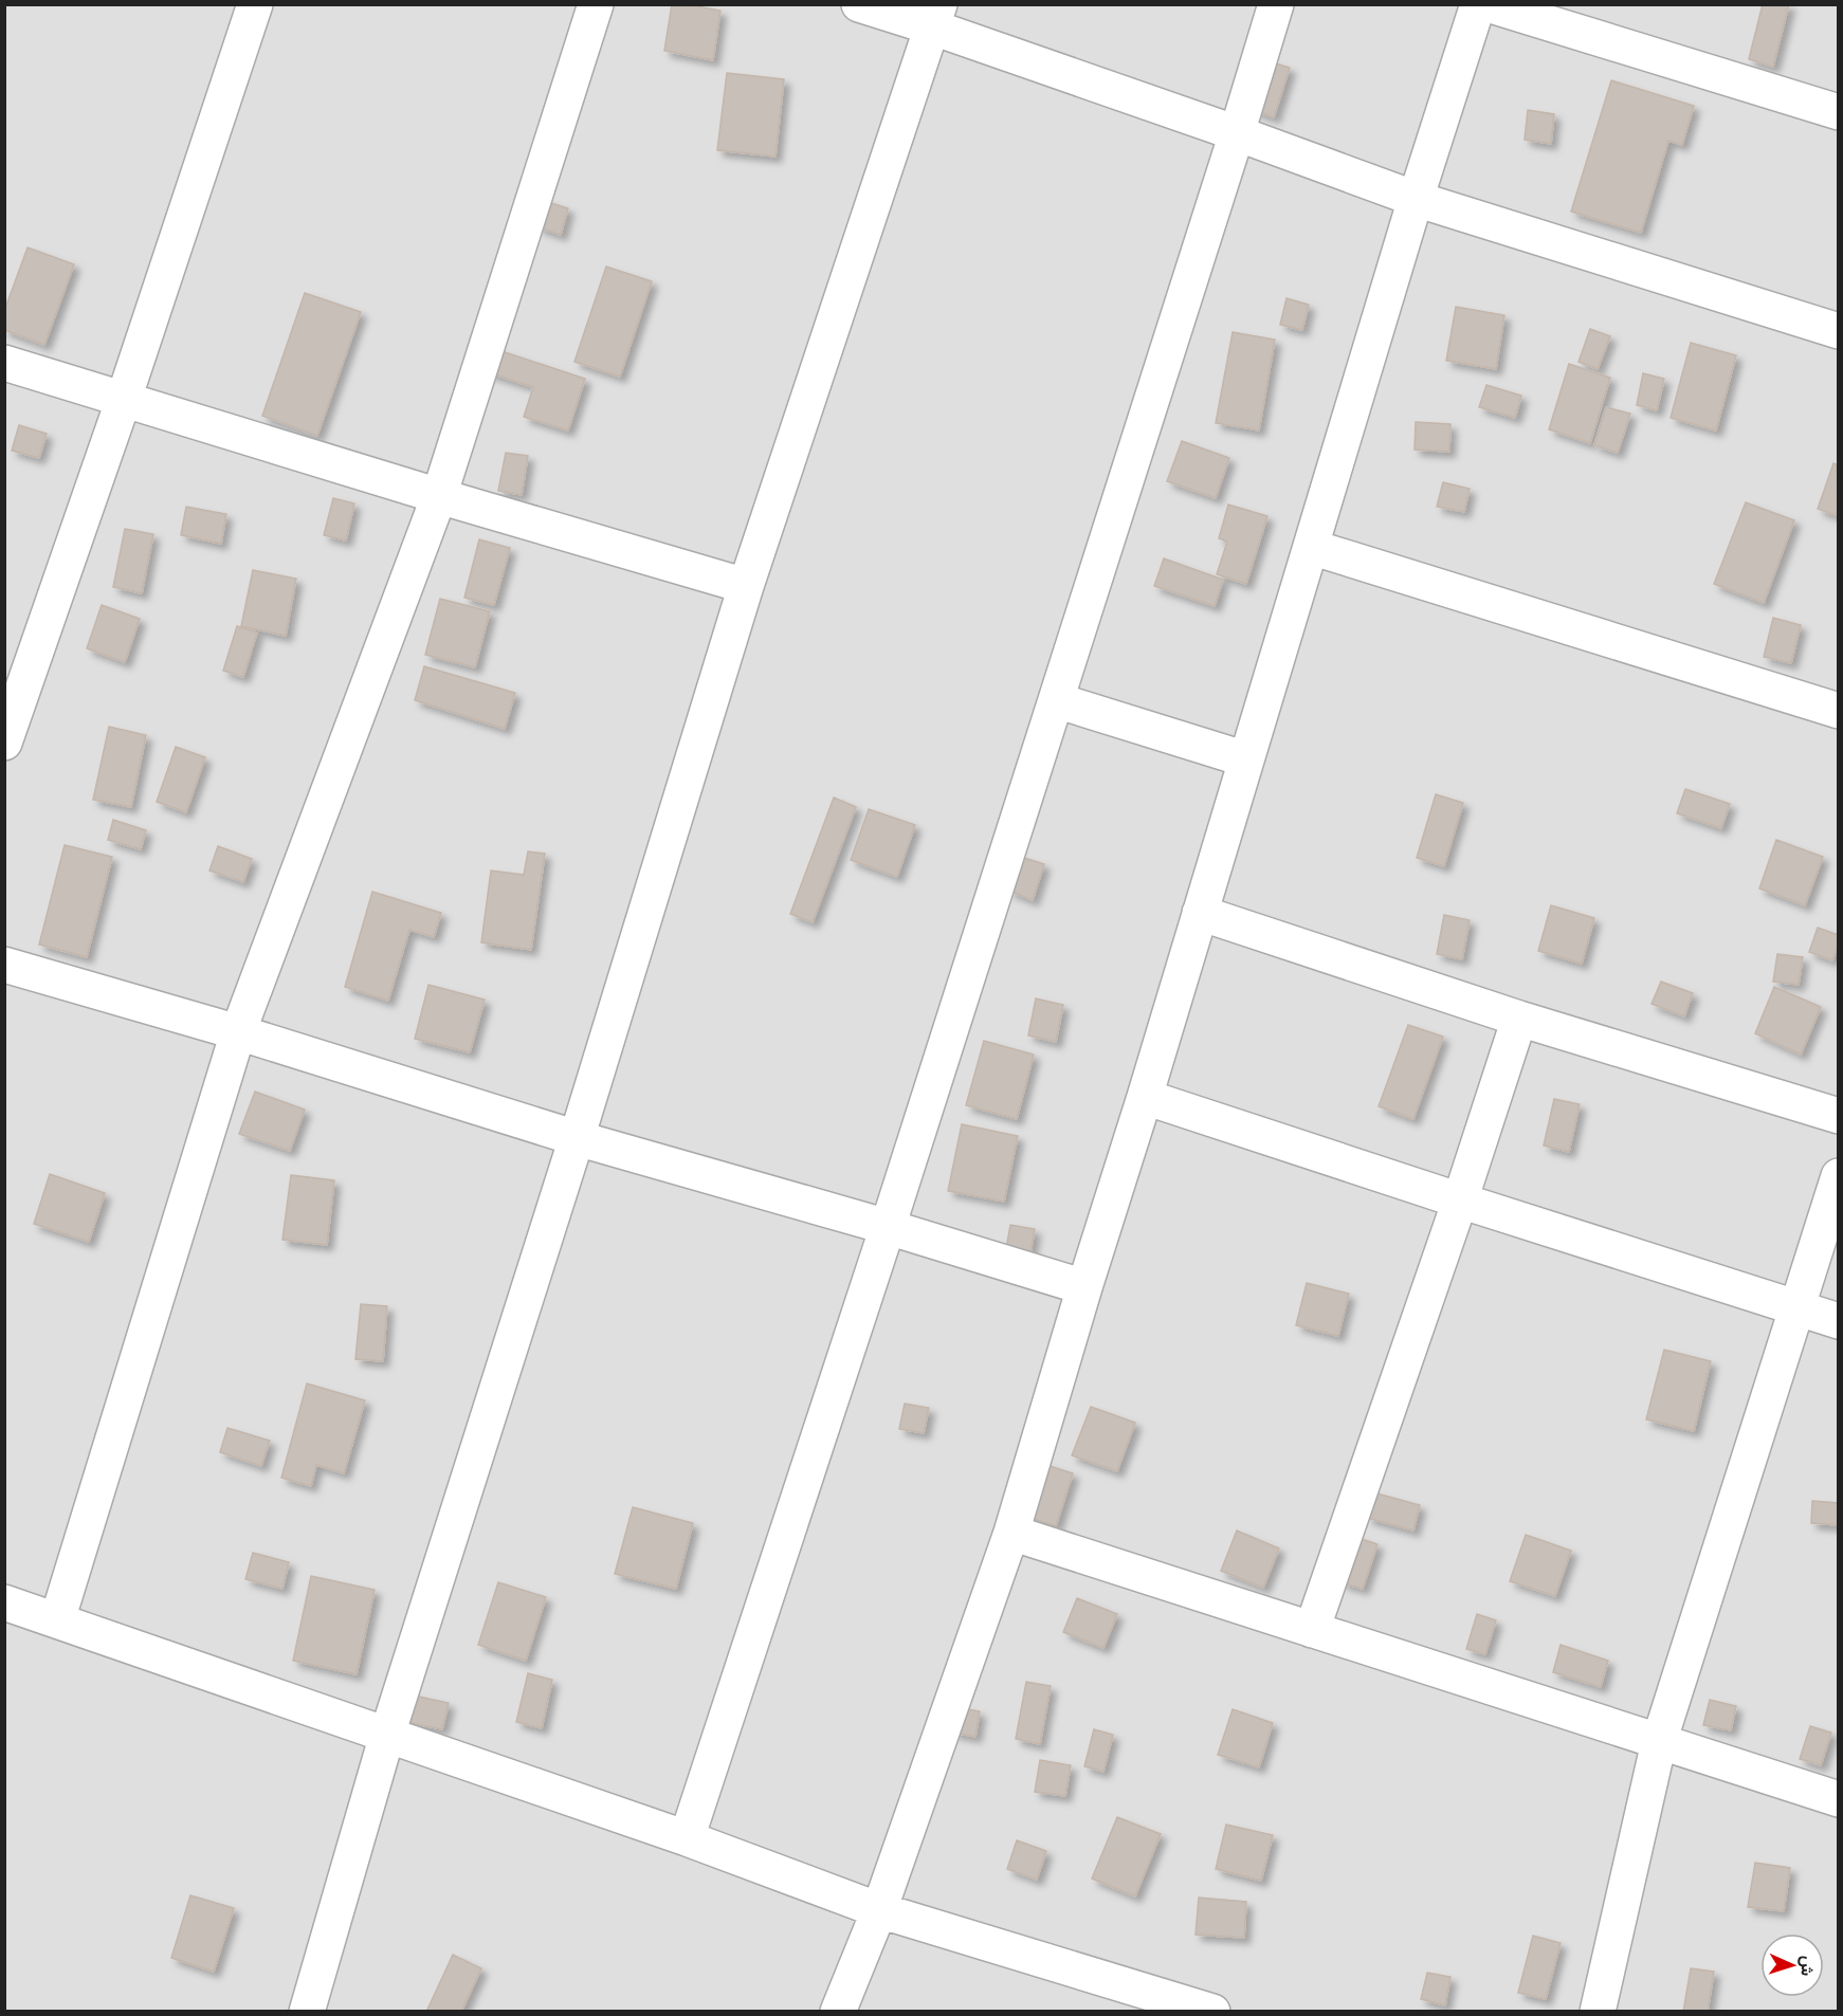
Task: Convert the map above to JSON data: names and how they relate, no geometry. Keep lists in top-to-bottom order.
{
  "north": "right"
}
